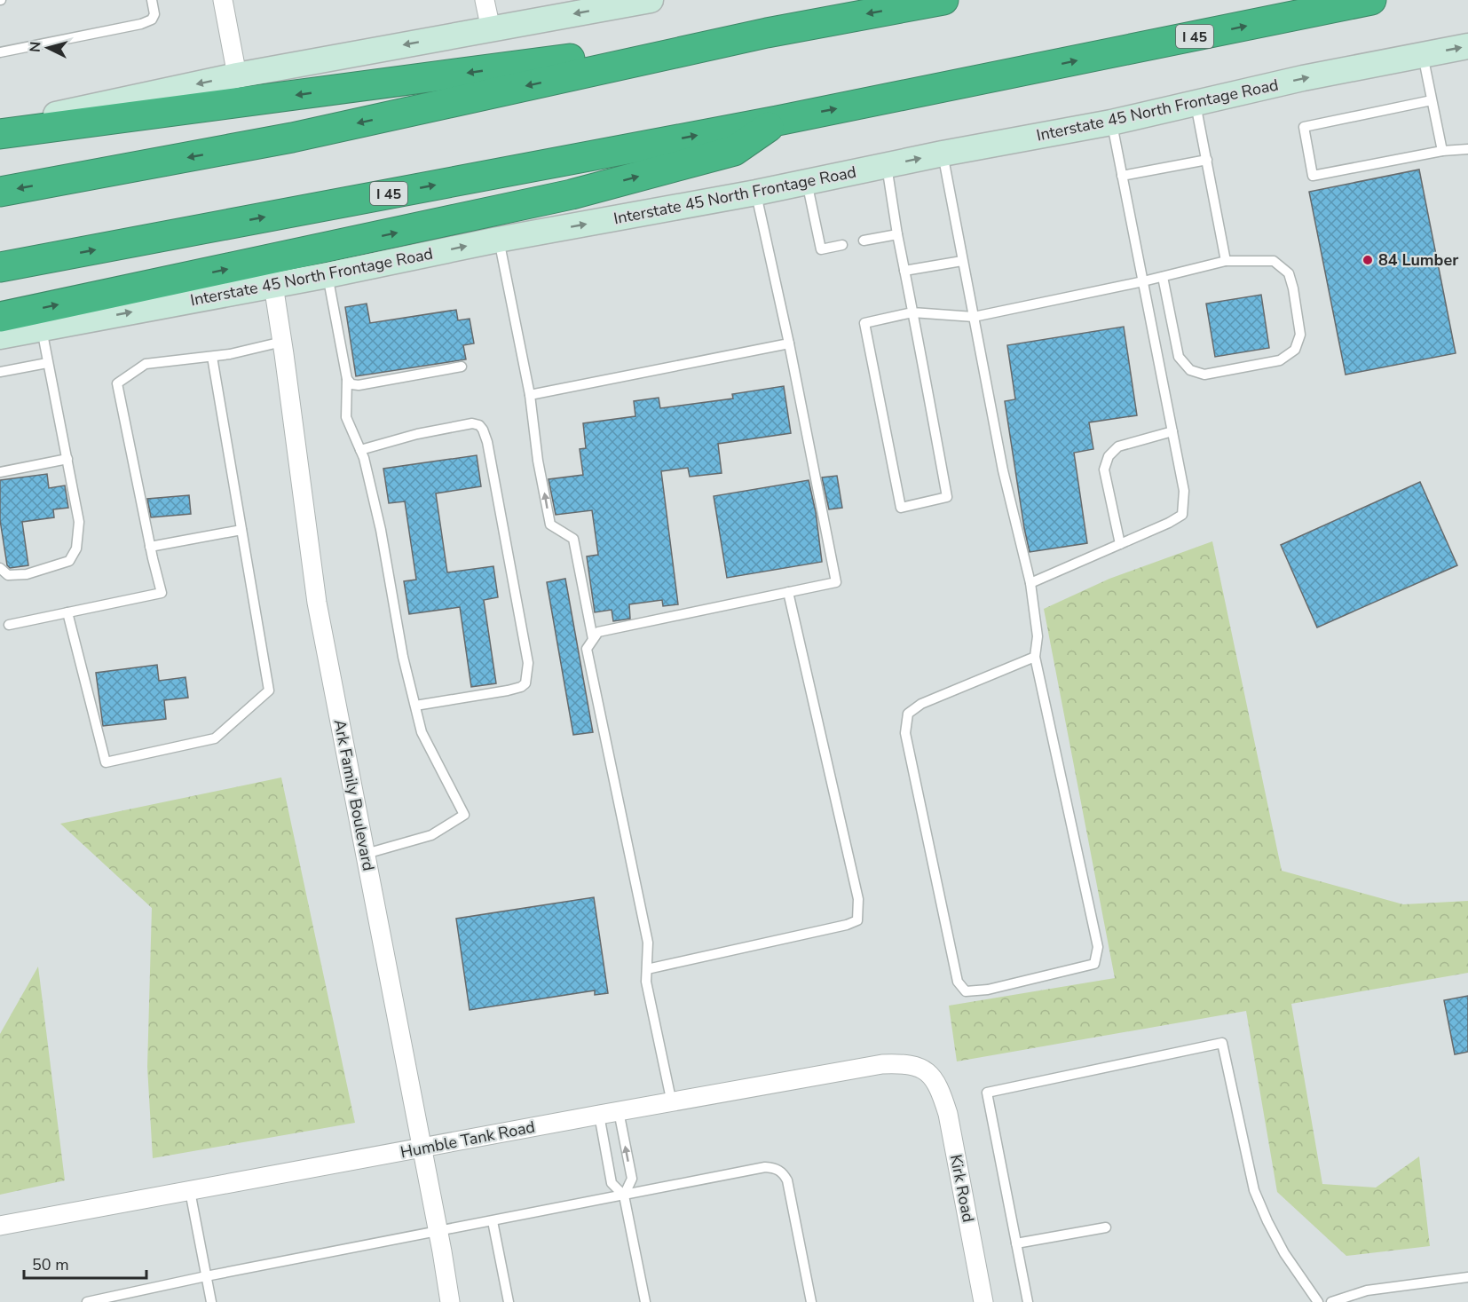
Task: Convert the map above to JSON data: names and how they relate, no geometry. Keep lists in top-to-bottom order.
{
  "streets": {
    "highway": ["I 45"],
    "main road": ["Interstate 45 North Frontage Road"],
    "street": ["Ark Family Boulevard", "Humble Tank Road", "Kirk Road"]
  },
  "crossings": [
    ["Interstate 45 North Frontage Road", "Ark Family Boulevard"],
    ["Ark Family Boulevard", "Humble Tank Road"],
    ["Humble Tank Road", "Kirk Road"]
  ],
  "places": ["84 Lumber"],
  "scale_bar": "50 m",
  "north": "left"
}
